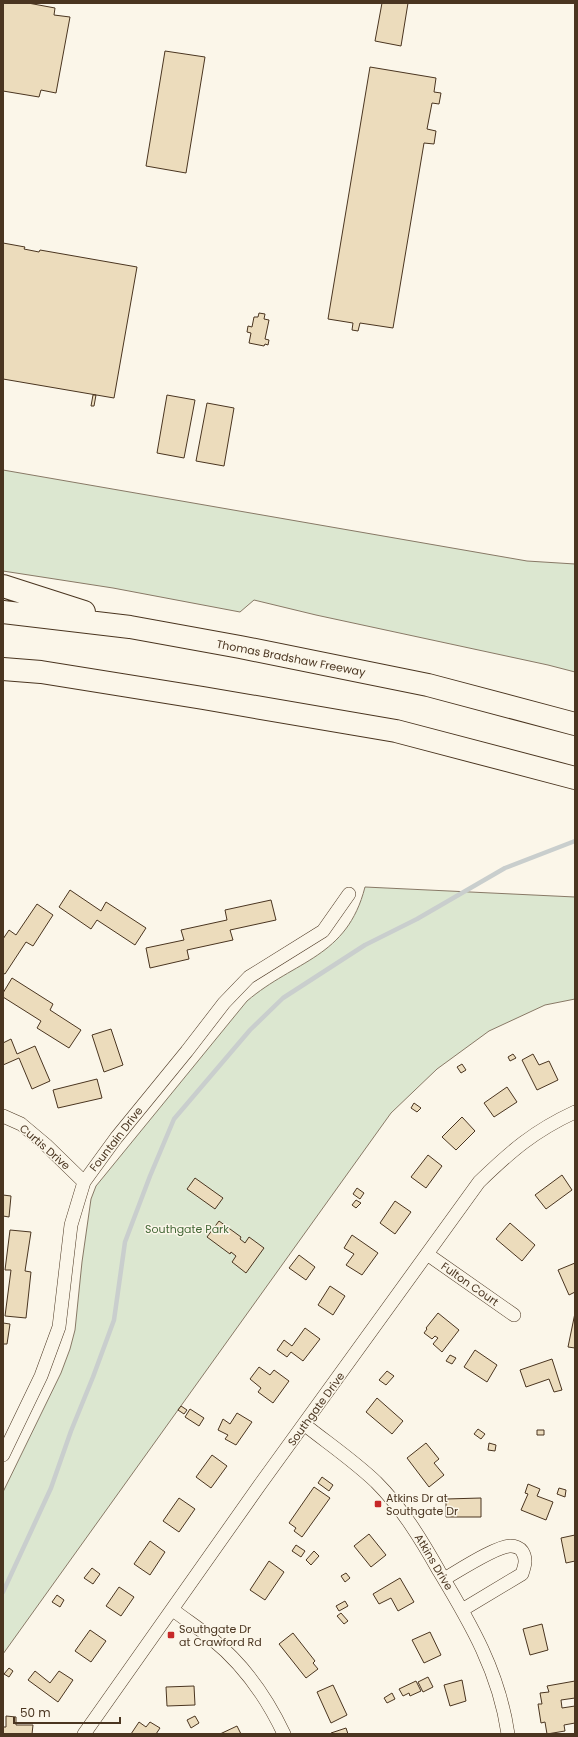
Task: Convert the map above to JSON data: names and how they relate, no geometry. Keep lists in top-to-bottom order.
{
  "streets": {
    "highway": ["Thomas Bradshaw Freeway"],
    "street": [
      "Fountain Drive",
      "Curtis Drive",
      "Fulton Court",
      "Southgate Drive",
      "Atkins Drive"
    ]
  },
  "crossings": [
    ["Fountain Drive", "Curtis Drive"],
    ["Fulton Court", "Southgate Drive"],
    ["Southgate Drive", "Atkins Drive"]
  ],
  "parks": ["Southgate Park"],
  "places": {
    "transit": ["Atkins Dr at Southgate Dr", "Southgate Dr at Crawford Rd"]
  },
  "scale_bar": "50 m"
}
